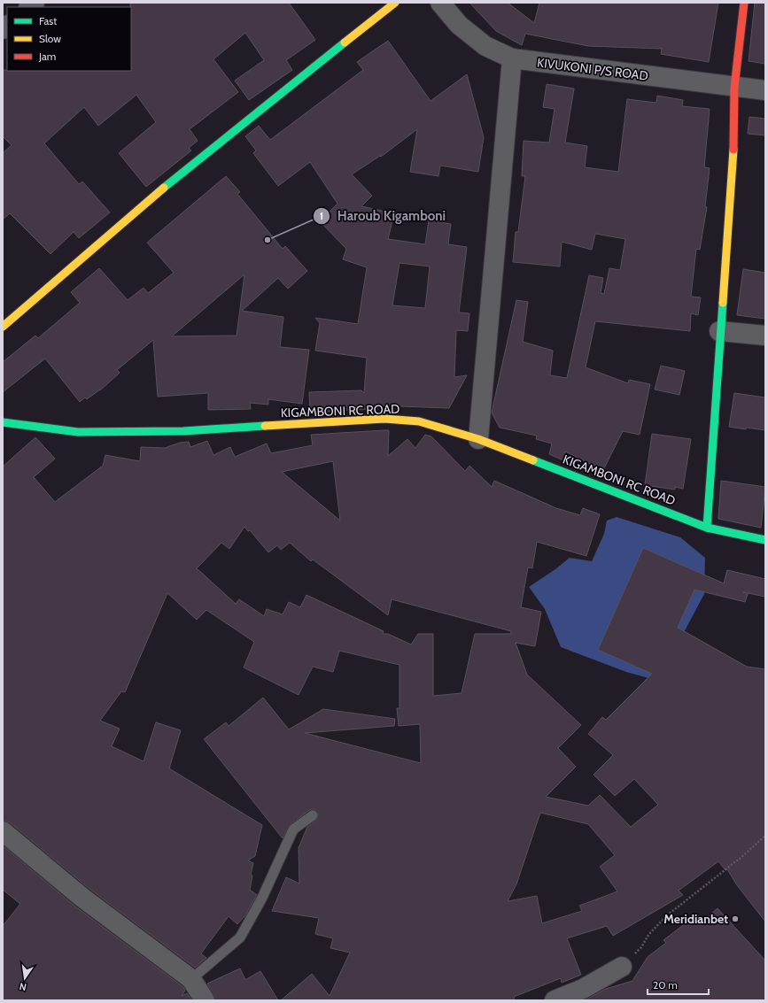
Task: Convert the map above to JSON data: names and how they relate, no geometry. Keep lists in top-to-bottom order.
{
  "streets": {
    "street": ["KIVUKONI P/S ROAD", "KIGAMBONI RC ROAD"]
  },
  "places": ["Haroub Kigamboni", "Meridianbet"],
  "legend": ["Fast", "Slow", "Jam"],
  "scale_bar": "20 m",
  "north": "bottom"
}
